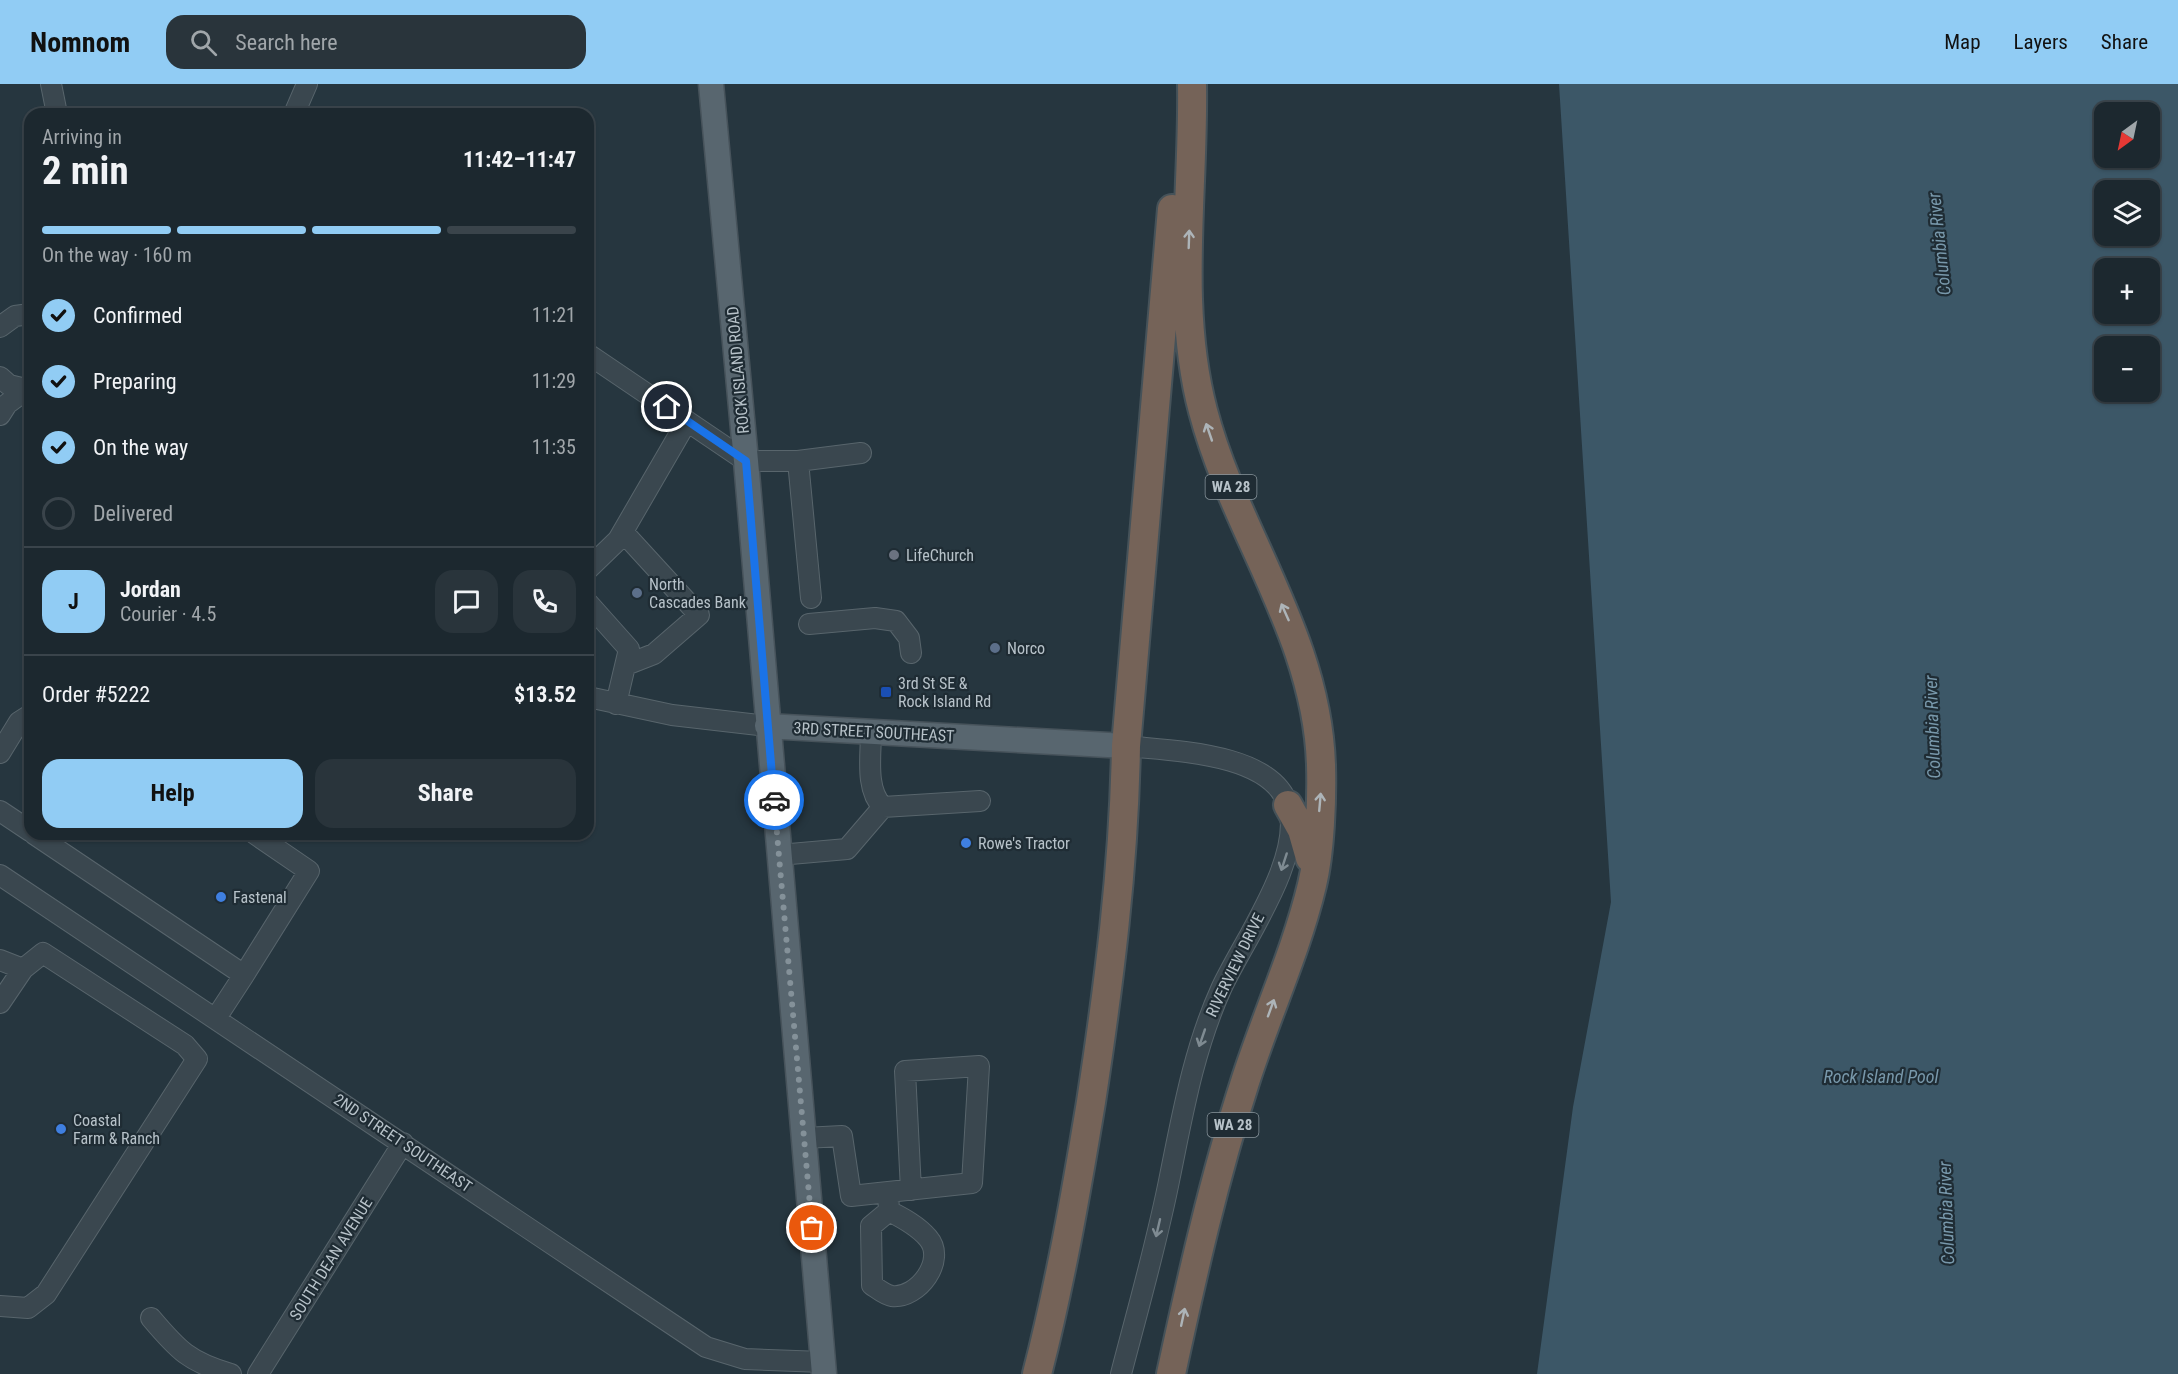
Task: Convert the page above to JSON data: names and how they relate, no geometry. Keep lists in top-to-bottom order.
{
  "streets": {
    "highway": ["WA 28"],
    "main road": ["ROCK ISLAND ROAD", "3RD STREET SOUTHEAST"],
    "street": ["RIVERVIEW DRIVE", "2ND STREET SOUTHEAST", "SOUTH DEAN AVENUE"]
  },
  "crossings": [
    ["ROCK ISLAND ROAD", "3RD STREET SOUTHEAST"],
    ["ROCK ISLAND ROAD", "2ND STREET SOUTHEAST"],
    ["2ND STREET SOUTHEAST", "SOUTH DEAN AVENUE"]
  ],
  "one_way": ["RIVERVIEW DRIVE"],
  "water": ["Columbia River", "Rock Island Pool"],
  "places": {
    "other": [
      "LifeChurch",
      "North Cascades Bank",
      "Norco",
      "Rowe's Tractor",
      "Fastenal",
      "Coastal Farm & Ranch"
    ],
    "transit": ["3rd St SE & Rock Island Rd"]
  },
  "north": "bottom left",
  "page": {
    "header": "Nomnom",
    "search": "Search here",
    "nav": ["Map", "Layers", "Share"],
    "map_buttons": ["+", "−"],
    "heading": ["2 min", "Arriving in", "11:42–11:47"],
    "panel": [
      "Jordan",
      "Courier · 4.5",
      "Order #5222",
      "$13.52"
    ],
    "bar": "On the way · 160 m",
    "list": [
      ["Confirmed", "11:21"],
      ["Preparing", "11:29"],
      ["On the way", "11:35"],
      "Delivered"
    ],
    "round": "J",
    "buttons": ["Help", "Share"]
  }
}
